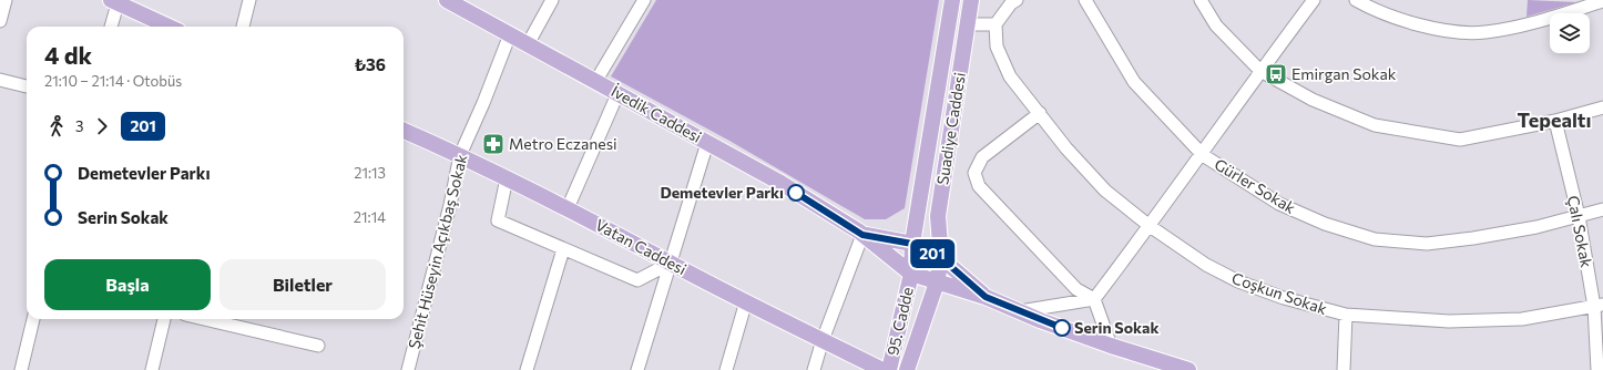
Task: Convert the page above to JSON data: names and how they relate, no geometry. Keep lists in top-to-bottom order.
{
  "streets": {
    "main road": [
      "İvedik Caddesi",
      "Suadiye Caddesi",
      "Vatan Caddesi",
      "95. Cadde"
    ],
    "street": [
      "Gürler Sokak",
      "Çalı Sokak",
      "Şehit Hüseyin Açıkbaş Sokak",
      "Coşkun Sokak"
    ]
  },
  "crossings": [
    ["İvedik Caddesi", "Suadiye Caddesi"],
    ["İvedik Caddesi", "Şehit Hüseyin Açıkbaş Sokak"],
    ["İvedik Caddesi", "95. Cadde"],
    ["Gürler Sokak", "Çalı Sokak"],
    ["Çalı Sokak", "Coşkun Sokak"],
    ["Vatan Caddesi", "Şehit Hüseyin Açıkbaş Sokak"]
  ],
  "districts": ["Tepealtı"],
  "places": {
    "bus stop": ["Emirgan Sokak"],
    "pharmacy": ["Metro Eczanesi"],
    "other": ["Demetevler Parkı", "Serin Sokak"]
  },
  "lines": ["bus line 201"],
  "page": {
    "on_map": "201",
    "heading": ["4 dk", "21:10 – 21:14 · Otobüs", "₺36"],
    "legs": ["3", "201"],
    "list": [
      {
        "name": "Demetevler Parkı",
        "value": "21:13"
      },
      {
        "name": "Serin Sokak",
        "value": "21:14"
      }
    ],
    "buttons": ["Başla", "Biletler"]
  }
}
